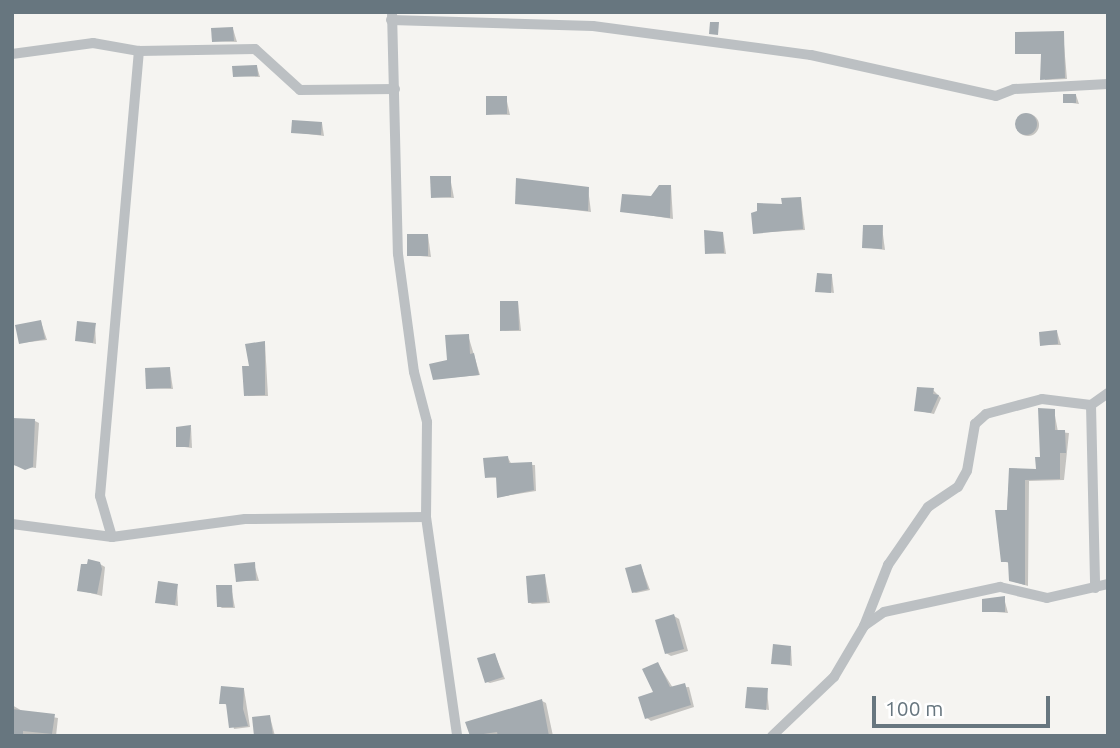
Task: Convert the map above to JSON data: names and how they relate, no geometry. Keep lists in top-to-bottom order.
{
  "scale_bar": "100 m"
}
